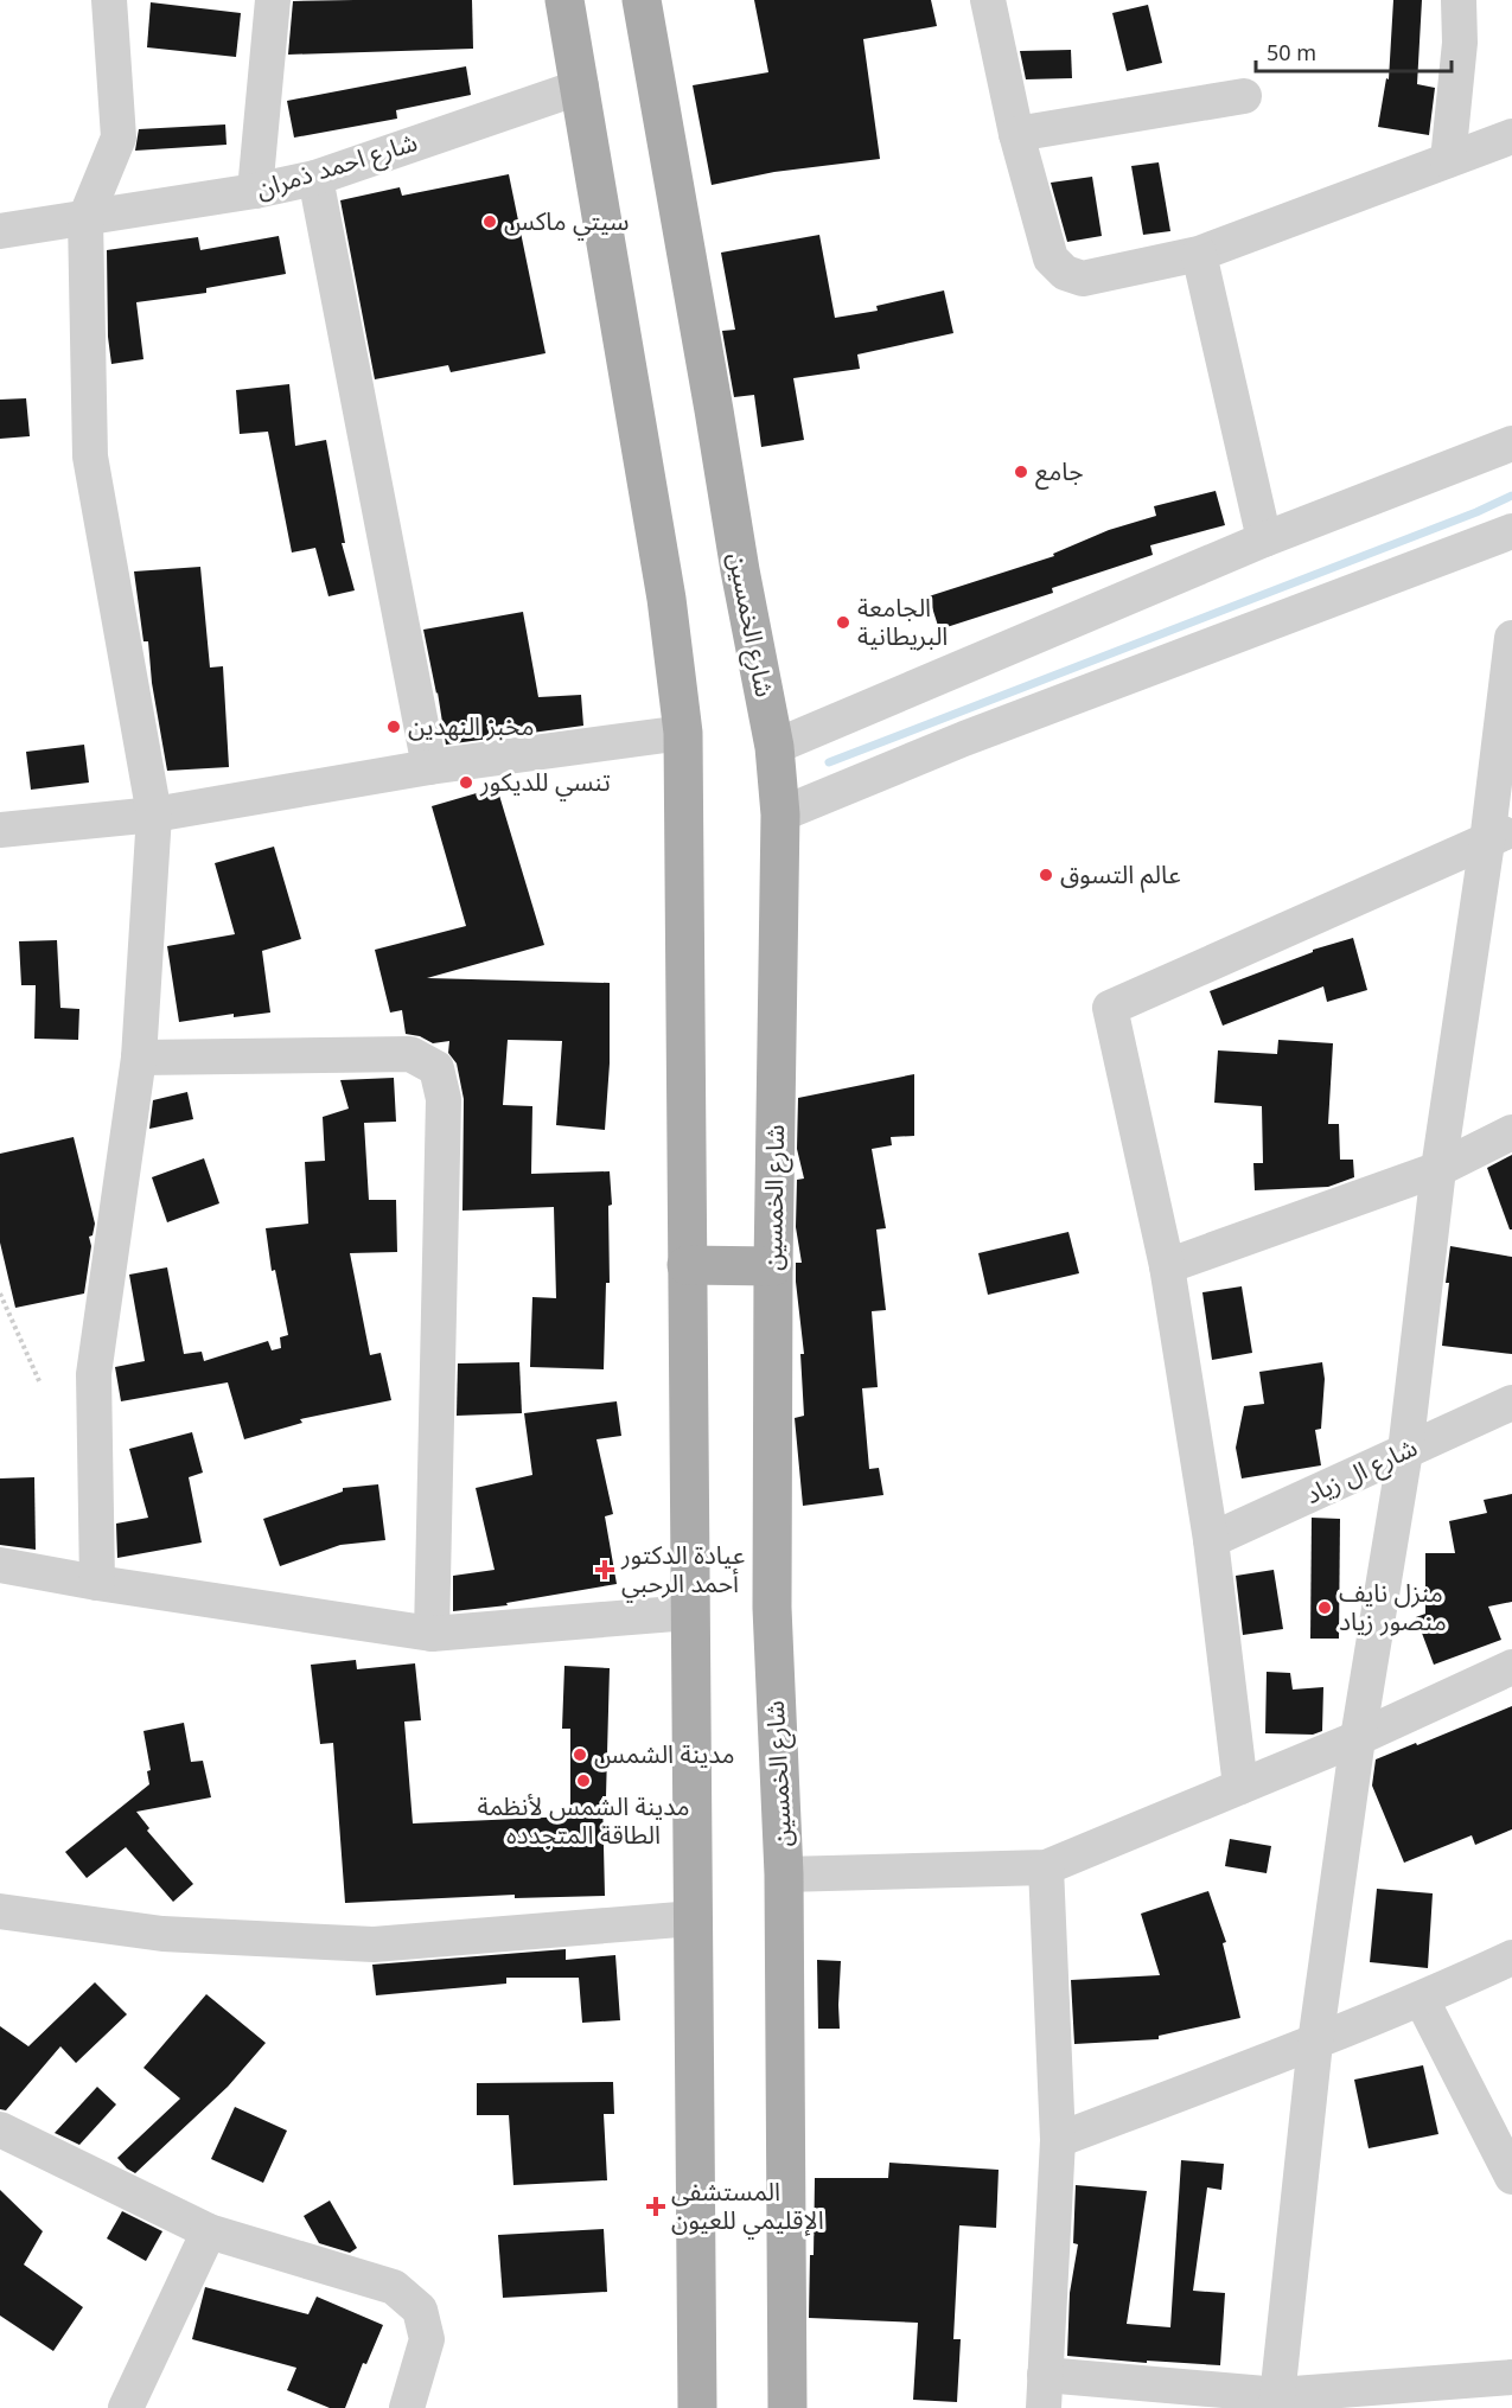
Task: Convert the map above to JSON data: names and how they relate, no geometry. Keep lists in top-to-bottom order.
{
  "streets": {
    "main road": ["شارع الخمسين"],
    "street": ["شارع احمد ذمران", "شارع ال زياد"]
  },
  "places": {
    "other": [
      "سيتي ماكس",
      "جامع",
      "الجامعة البريطانية",
      "مخبز النهدين",
      "تنسي للديكور",
      "عالم التسوق",
      "منزل نايف منصور زياد",
      "مدينة الشمس",
      "مدينة الشمس لأنظمة الطاقة المتجدده"
    ],
    "health": ["عيادة الدكتور أحمد الرحبي", "المستشفى الإقليمي للعيون"]
  },
  "scale_bar": "50 m"
}
